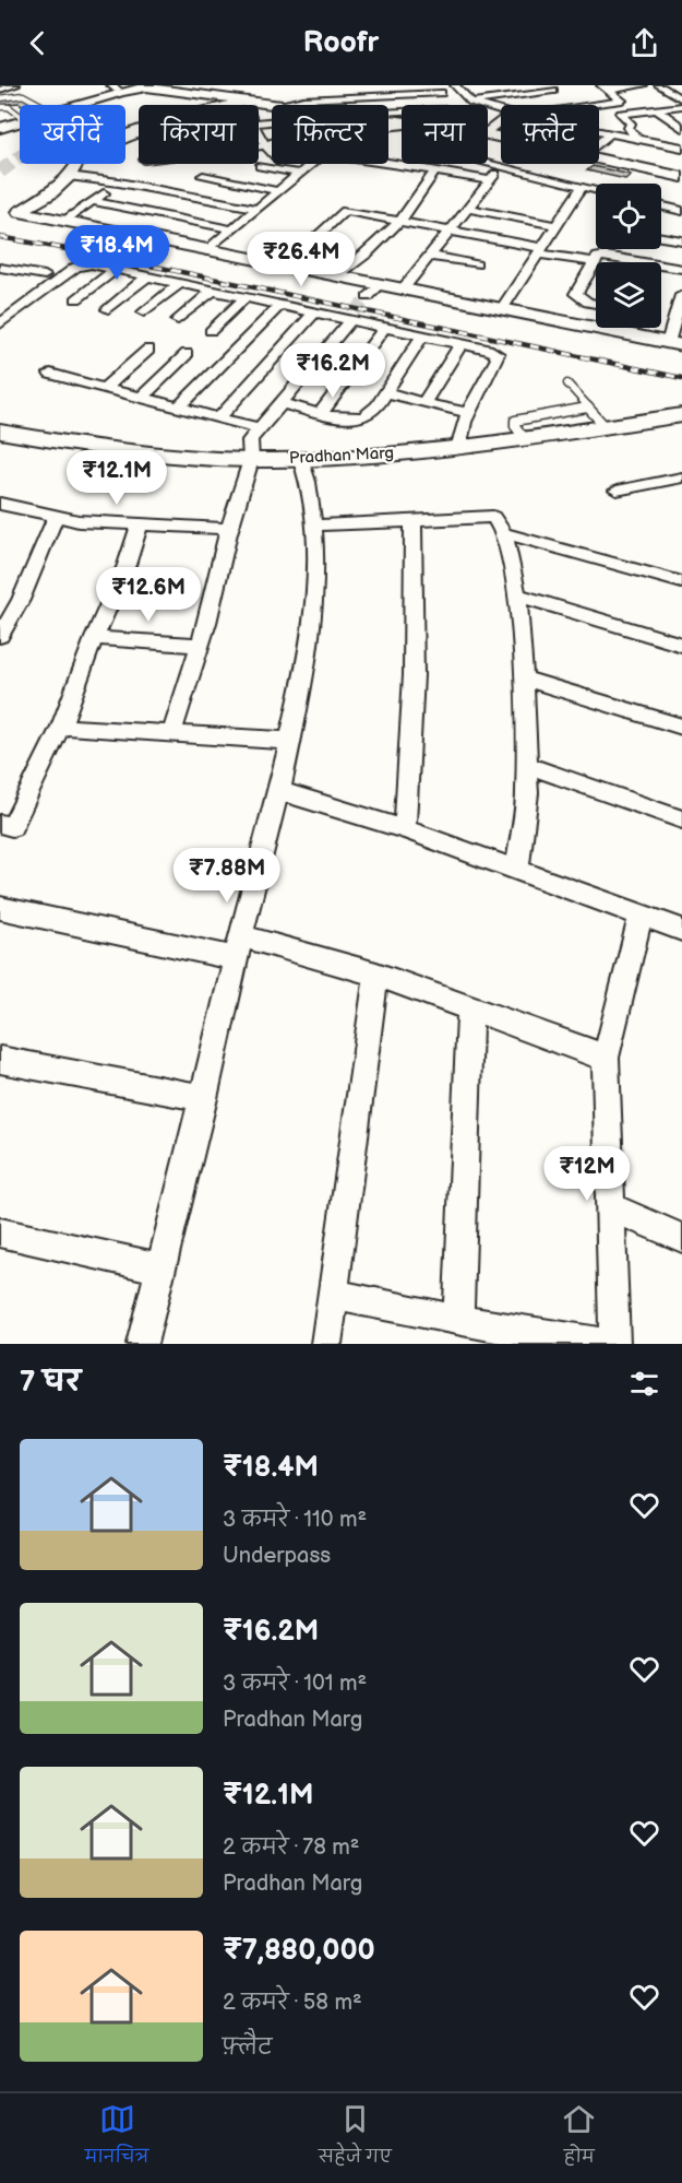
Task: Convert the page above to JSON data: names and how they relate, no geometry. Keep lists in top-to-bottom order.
{
  "streets": {
    "street": ["Pradhan Marg"]
  },
  "page": {
    "header": "Roofr",
    "chip": [
      "खरीदें",
      "किराया",
      "फ़िल्टर",
      "नया",
      "फ़्लैट"
    ],
    "price": [
      "₹18.4M",
      "₹26.4M",
      "₹16.2M",
      "₹12.1M",
      "₹12.6M",
      "₹7.88M",
      "₹12M"
    ],
    "heading": "7 घर",
    "list": [
      {
        "name": "₹18.4M",
        "note": "3 कमरे · 110 m² · Underpass"
      },
      {
        "name": "₹16.2M",
        "note": "3 कमरे · 101 m² · Pradhan Marg"
      },
      {
        "name": "₹12.1M",
        "note": "2 कमरे · 78 m² · Pradhan Marg"
      },
      {
        "name": "₹7,880,000",
        "note": "2 कमरे · 58 m² · फ़्लैट"
      }
    ],
    "tabs": ["मानचित्र", "सहेजे गए", "होम"]
  }
}
